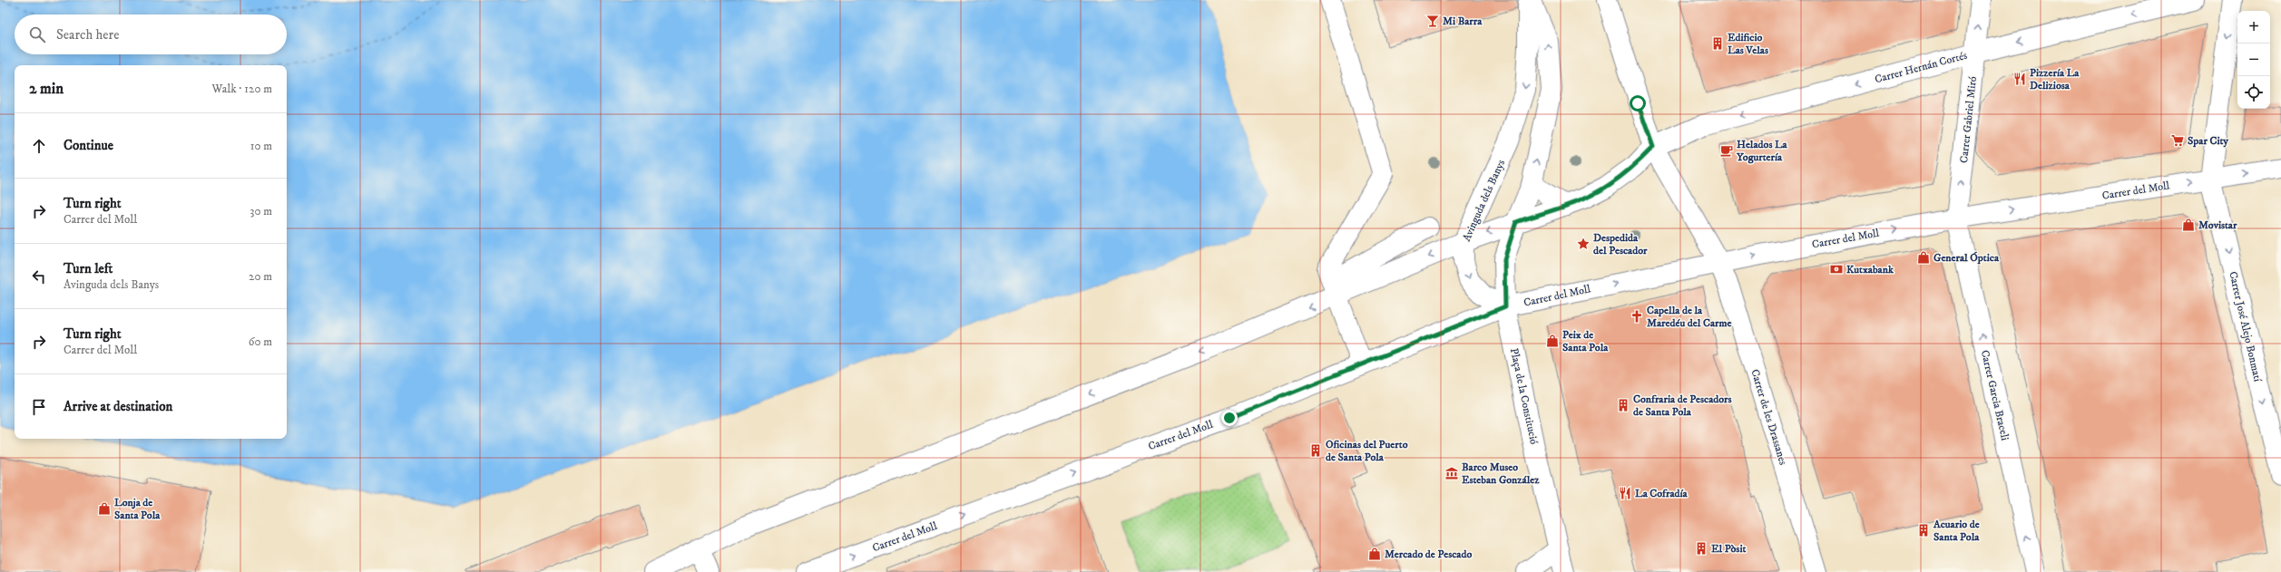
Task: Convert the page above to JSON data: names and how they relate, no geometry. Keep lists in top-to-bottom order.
{
  "streets": {
    "street": [
      "Carrer Hernán Cortés",
      "Carrer Gabriel Miró",
      "Carrer del Moll",
      "Avinguda dels Banys",
      "Carrer José Alejo Bonmatí",
      "Carrer Garcia Braceli",
      "Plaça de la Constitució",
      "Carrer de les Drassanes"
    ]
  },
  "crossings": [
    ["Carrer Hernán Cortés", "Carrer Gabriel Miró"],
    ["Carrer Hernán Cortés", "Carrer de les Drassanes"],
    ["Carrer Gabriel Miró", "Carrer del Moll"],
    ["Carrer Gabriel Miró", "Carrer Garcia Braceli"],
    ["Carrer del Moll", "Avinguda dels Banys"],
    ["Carrer del Moll", "Carrer José Alejo Bonmatí"],
    ["Carrer del Moll", "Carrer Garcia Braceli"],
    ["Carrer del Moll", "Plaça de la Constitució"],
    ["Carrer del Moll", "Carrer de les Drassanes"],
    ["Avinguda dels Banys", "Plaça de la Constitució"]
  ],
  "one_way": [
    "Carrer Hernán Cortés",
    "Carrer Gabriel Miró",
    "Carrer José Alejo Bonmatí",
    "Carrer Garcia Braceli"
  ],
  "places": {
    "bar": ["Mi Barra"],
    "building": [
      "Edificio Las Velas",
      "Confraria de Pescadors de Santa Pola",
      "Oficinas del Puerto de Santa Pola",
      "Acuario de Santa Pola",
      "El Pòsit"
    ],
    "restaurant": ["Pizzería La Deliziosa", "La Cofradía"],
    "supermarket": ["Spar City"],
    "cafe": ["Helados La Yogurtería"],
    "shop": [
      "Movistar",
      "General Óptica",
      "Peix de Santa Pola",
      "Lonja de Santa Pola",
      "Mercado de Pescado"
    ],
    "place": ["Despedida del Pescador"],
    "bank": ["Kutxabank"],
    "church": ["Capella de la Maredéu del Carme"],
    "museum": ["Barco Museo Esteban González"]
  },
  "page": {
    "map_buttons": ["+", "−"],
    "search": "Search here",
    "heading": ["2 min", "Walk · 120 m"],
    "list": [
      ["Continue", "10 m"],
      ["Turn right", "Carrer del Moll", "30 m"],
      ["Turn left", "Avinguda dels Banys", "20 m"],
      ["Turn right", "Carrer del Moll", "60 m"],
      "Arrive at destination"
    ]
  }
}
